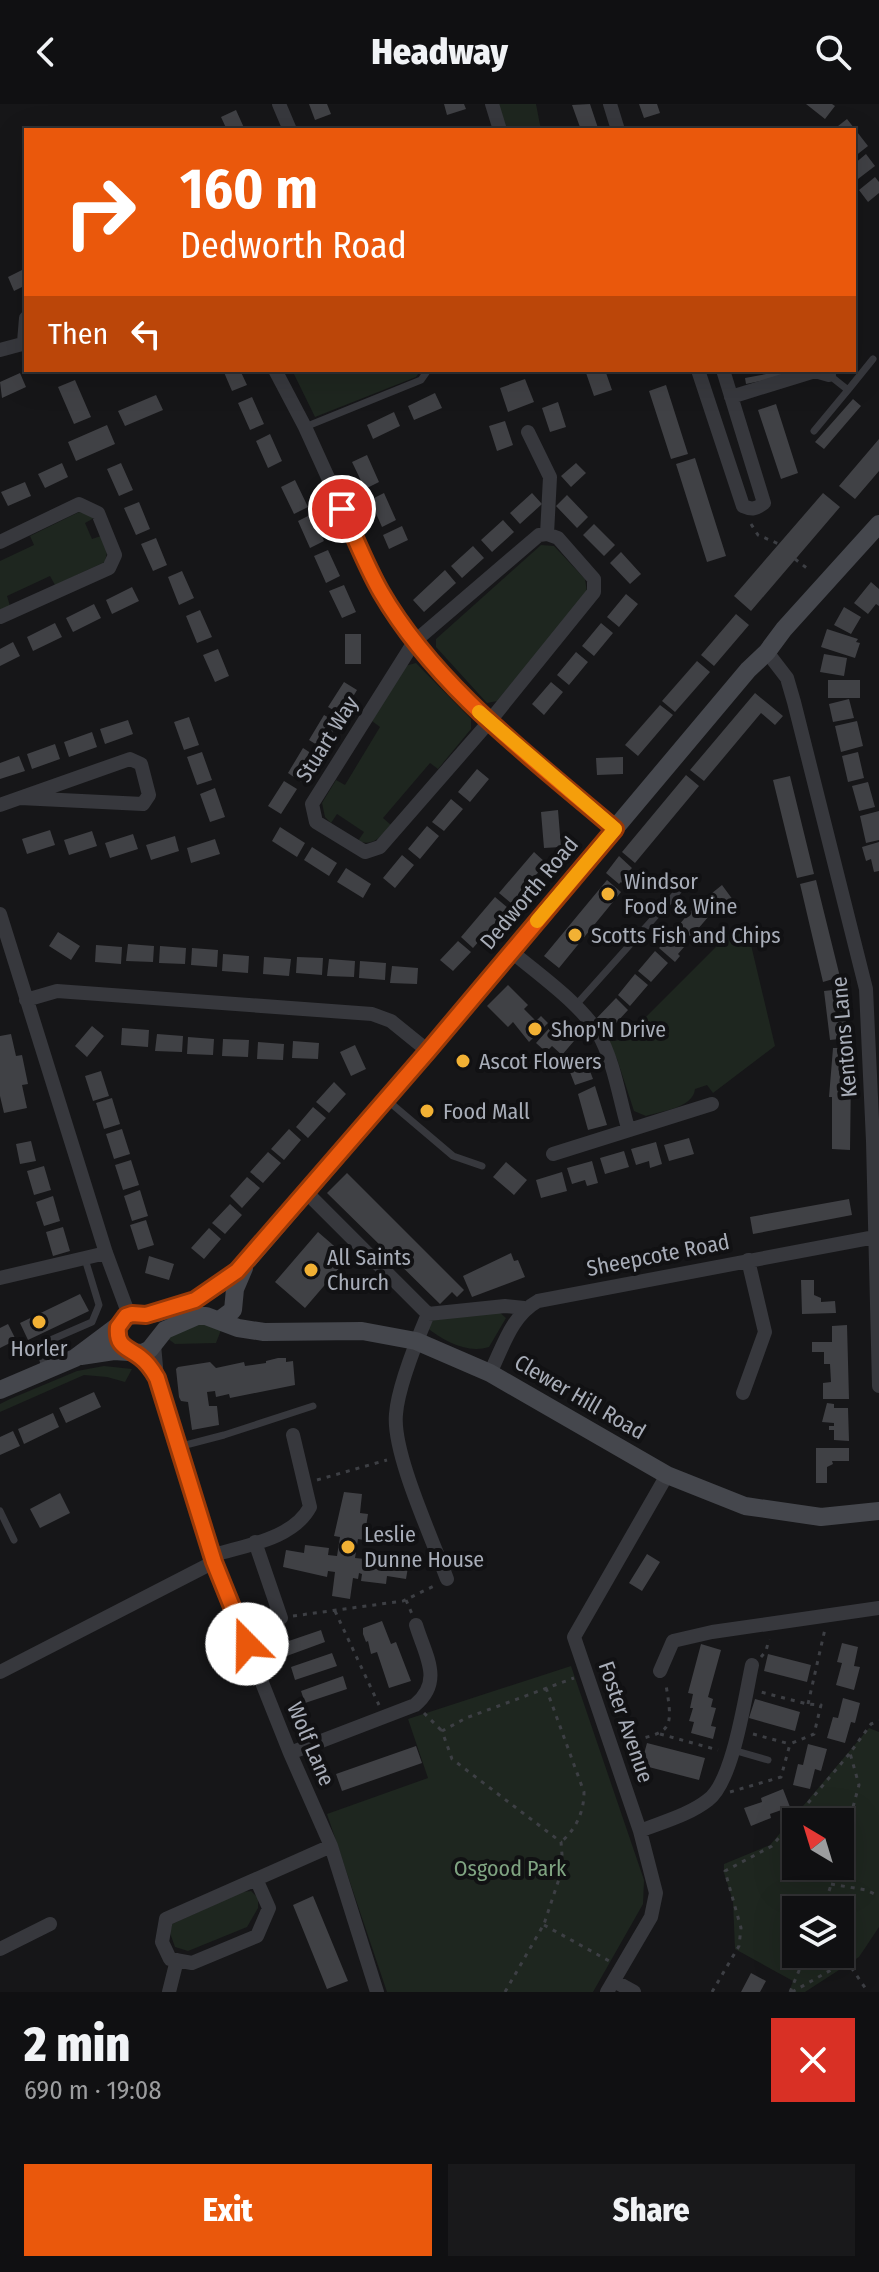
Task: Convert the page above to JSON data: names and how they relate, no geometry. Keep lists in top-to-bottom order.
{
  "streets": {
    "main road": ["Dedworth Road", "Clewer Hill Road"],
    "street": [
      "Stuart Way",
      "Kentons Lane",
      "Sheepcote Road",
      "Foster Avenue",
      "Wolf Lane"
    ]
  },
  "crossings": [
    ["Dedworth Road", "Kentons Lane"],
    ["Dedworth Road", "Clewer Hill Road"],
    ["Dedworth Road", "Wolf Lane"],
    ["Kentons Lane", "Sheepcote Road"],
    ["Clewer Hill Road", "Foster Avenue"]
  ],
  "parks": ["Osgood Park"],
  "places": [
    "Windsor Food & Wine",
    "Scotts Fish and Chips",
    "Shop'N Drive",
    "Ascot Flowers",
    "Food Mall",
    "All Saints Church",
    "Horler",
    "Leslie Dunne House"
  ],
  "north": "top left",
  "page": {
    "header": "Headway",
    "turn": ["160 m", "Dedworth Road"],
    "then": "Then",
    "heading": ["2 min", "690 m · 19:08"],
    "buttons": ["Exit", "Share"]
  }
}
